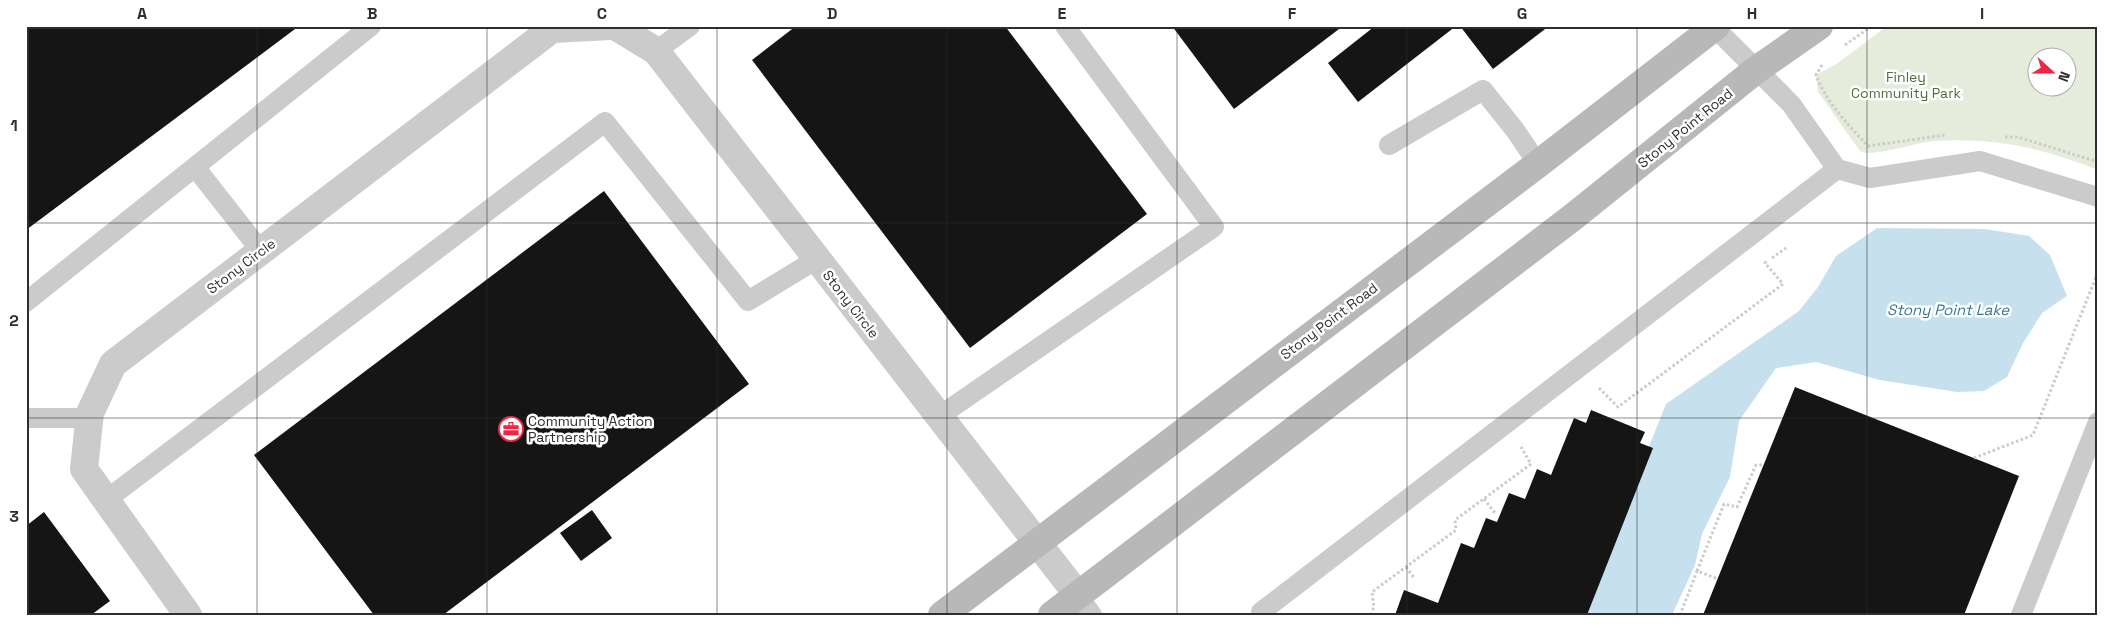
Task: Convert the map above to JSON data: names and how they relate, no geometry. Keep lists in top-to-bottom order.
{
  "streets": {
    "main road": ["Stony Point Road"],
    "street": ["Stony Circle"]
  },
  "crossings": [
    ["Stony Point Road", "Stony Circle"]
  ],
  "water": ["Stony Point Lake"],
  "parks": ["Finley Community Park"],
  "places": {
    "office": ["Community Action Partnership"]
  },
  "north": "right",
  "grid": {
    "columns": [
      "A",
      "B",
      "C",
      "D",
      "E",
      "F",
      "G",
      "H",
      "I"
    ],
    "rows": ["1", "2", "3"]
  }
}
